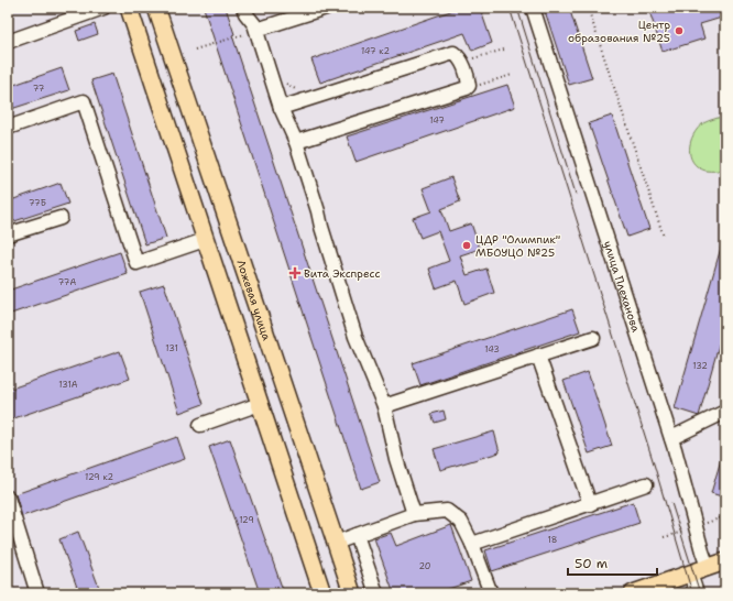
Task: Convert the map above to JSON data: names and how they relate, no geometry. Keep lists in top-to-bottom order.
{
  "streets": {
    "main road": ["Ложевая улица"],
    "street": ["улица Плеханова"]
  },
  "places": {
    "other": ["Центр образования №25", "ЦДР \"Олимпик\" МБОУЦО №25"],
    "health": ["Вита Экспресс"]
  },
  "house_numbers": [
    "147 к2",
    "77",
    "147",
    "77Б",
    "77А",
    "131",
    "143",
    "132",
    "131А",
    "129 к2",
    "129",
    "18",
    "20"
  ],
  "scale_bar": "50 m"
}
